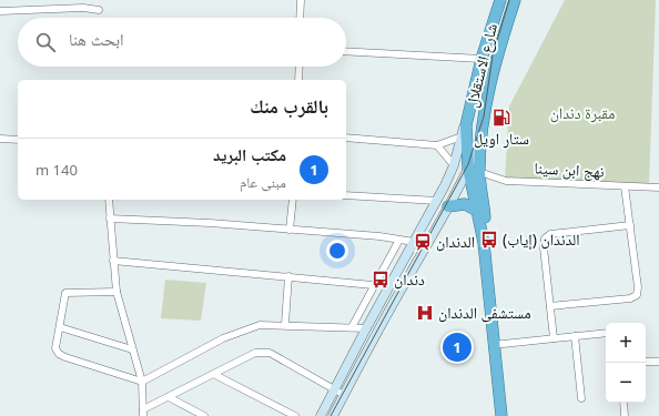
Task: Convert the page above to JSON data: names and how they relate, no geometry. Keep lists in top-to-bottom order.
{
  "streets": {
    "highway": ["شارع الاستقلال"],
    "street": ["نهج ابن سينا"]
  },
  "crossings": [
    ["شارع الاستقلال", "نهج ابن سينا"]
  ],
  "parks": ["مقبرة دندان"],
  "places": {
    "fuel station": ["ستار اويل"],
    "bus stop": ["الدندان (إياب)", "دندان"],
    "station": ["الدندان"],
    "hospital": ["مستشفى الدندان"]
  },
  "page": {
    "search": "ابحث هنا",
    "heading": "بالقرب منك",
    "list": [
      {
        "mark": "1",
        "name": "مكتب البريد",
        "note": "مبنى عام",
        "value": "140 m"
      }
    ],
    "map_buttons": ["+", "−"],
    "pins": "1"
  }
}
